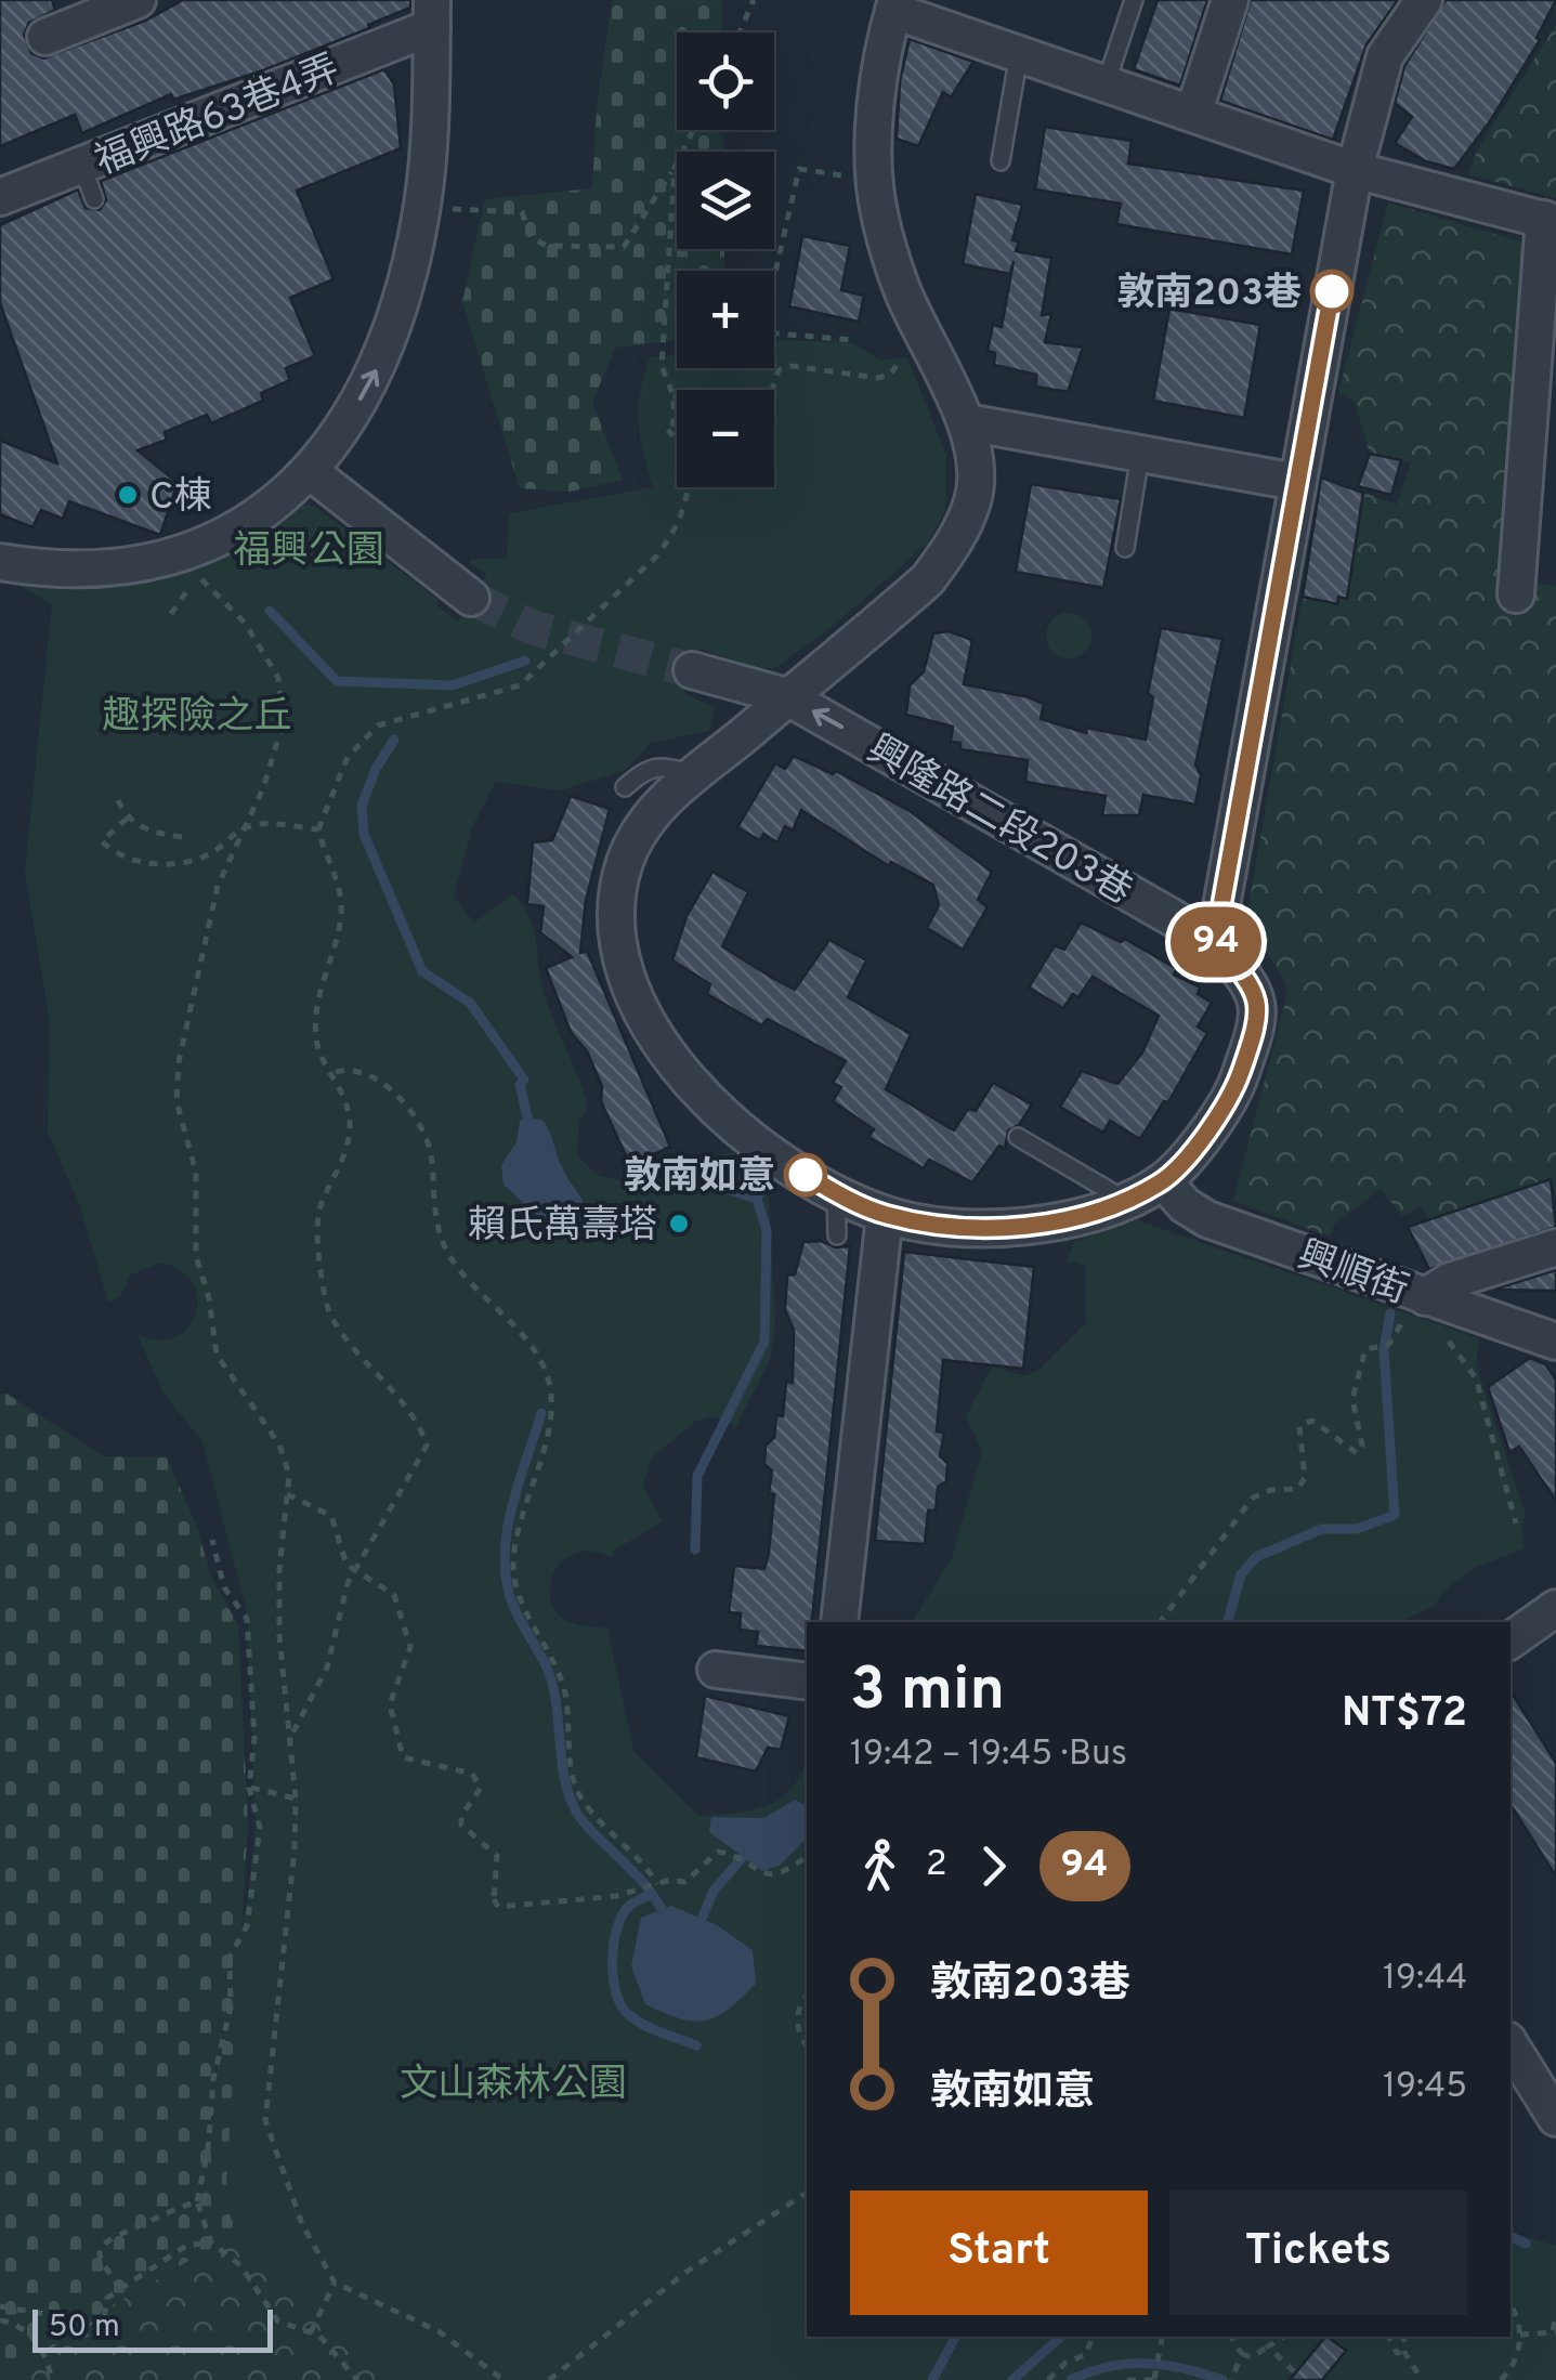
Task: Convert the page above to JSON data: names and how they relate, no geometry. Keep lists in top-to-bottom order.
{
  "streets": {
    "street": ["福興路63巷4弄", "興隆路二段203巷", "興順街"]
  },
  "crossings": [
    ["興隆路二段203巷", "興順街"]
  ],
  "parks": ["福興公園", "趣探險之丘", "文山森林公園"],
  "places": [
    "敦南203巷",
    "C棟",
    "敦南如意",
    "賴氏萬壽塔"
  ],
  "lines": ["bus line 94"],
  "scale_bar": "50 m",
  "page": {
    "on_map": "94",
    "map_buttons": ["+", "−"],
    "heading": ["3 min", "19:42 – 19:45 · Bus", "NT$72"],
    "legs": ["2", "94"],
    "list": [
      {
        "name": "敦南203巷",
        "value": "19:44"
      },
      {
        "name": "敦南如意",
        "value": "19:45"
      }
    ],
    "buttons": ["Start", "Tickets"],
    "scale": "50 m"
  }
}
